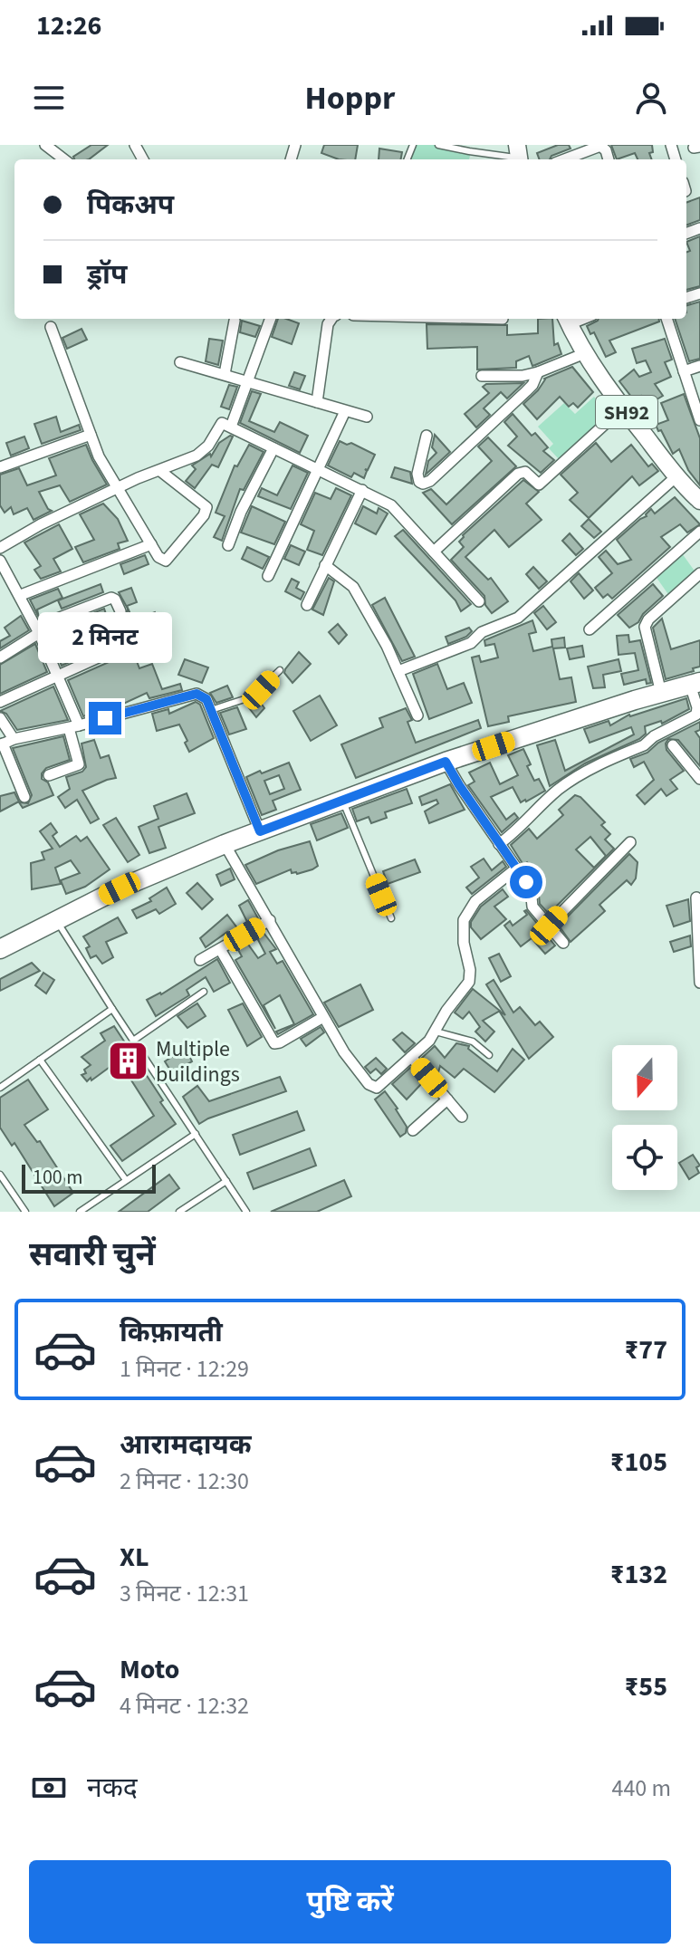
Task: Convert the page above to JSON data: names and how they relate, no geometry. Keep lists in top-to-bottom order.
{
  "streets": {
    "main road": ["SH92"]
  },
  "places": {
    "building": ["Multiple buildings"]
  },
  "scale_bar": "100 m",
  "north": "bottom",
  "page": {
    "status": "12:26",
    "header": "Hoppr",
    "banner": ["पिकअप", "ड्रॉप"],
    "bubble": "2 मिनट",
    "scale": "100 m",
    "heading": "सवारी चुनें",
    "list": [
      {
        "name": "किफ़ायती",
        "note": "1 मिनट · 12:29",
        "value": "₹77"
      },
      {
        "name": "आरामदायक",
        "note": "2 मिनट · 12:30",
        "value": "₹105"
      },
      {
        "name": "XL",
        "note": "3 मिनट · 12:31",
        "value": "₹132"
      },
      {
        "name": "Moto",
        "note": "4 मिनट · 12:32",
        "value": "₹55"
      }
    ],
    "pay": ["नकद", "440 m"],
    "buttons": "पुष्टि करें"
  }
}
